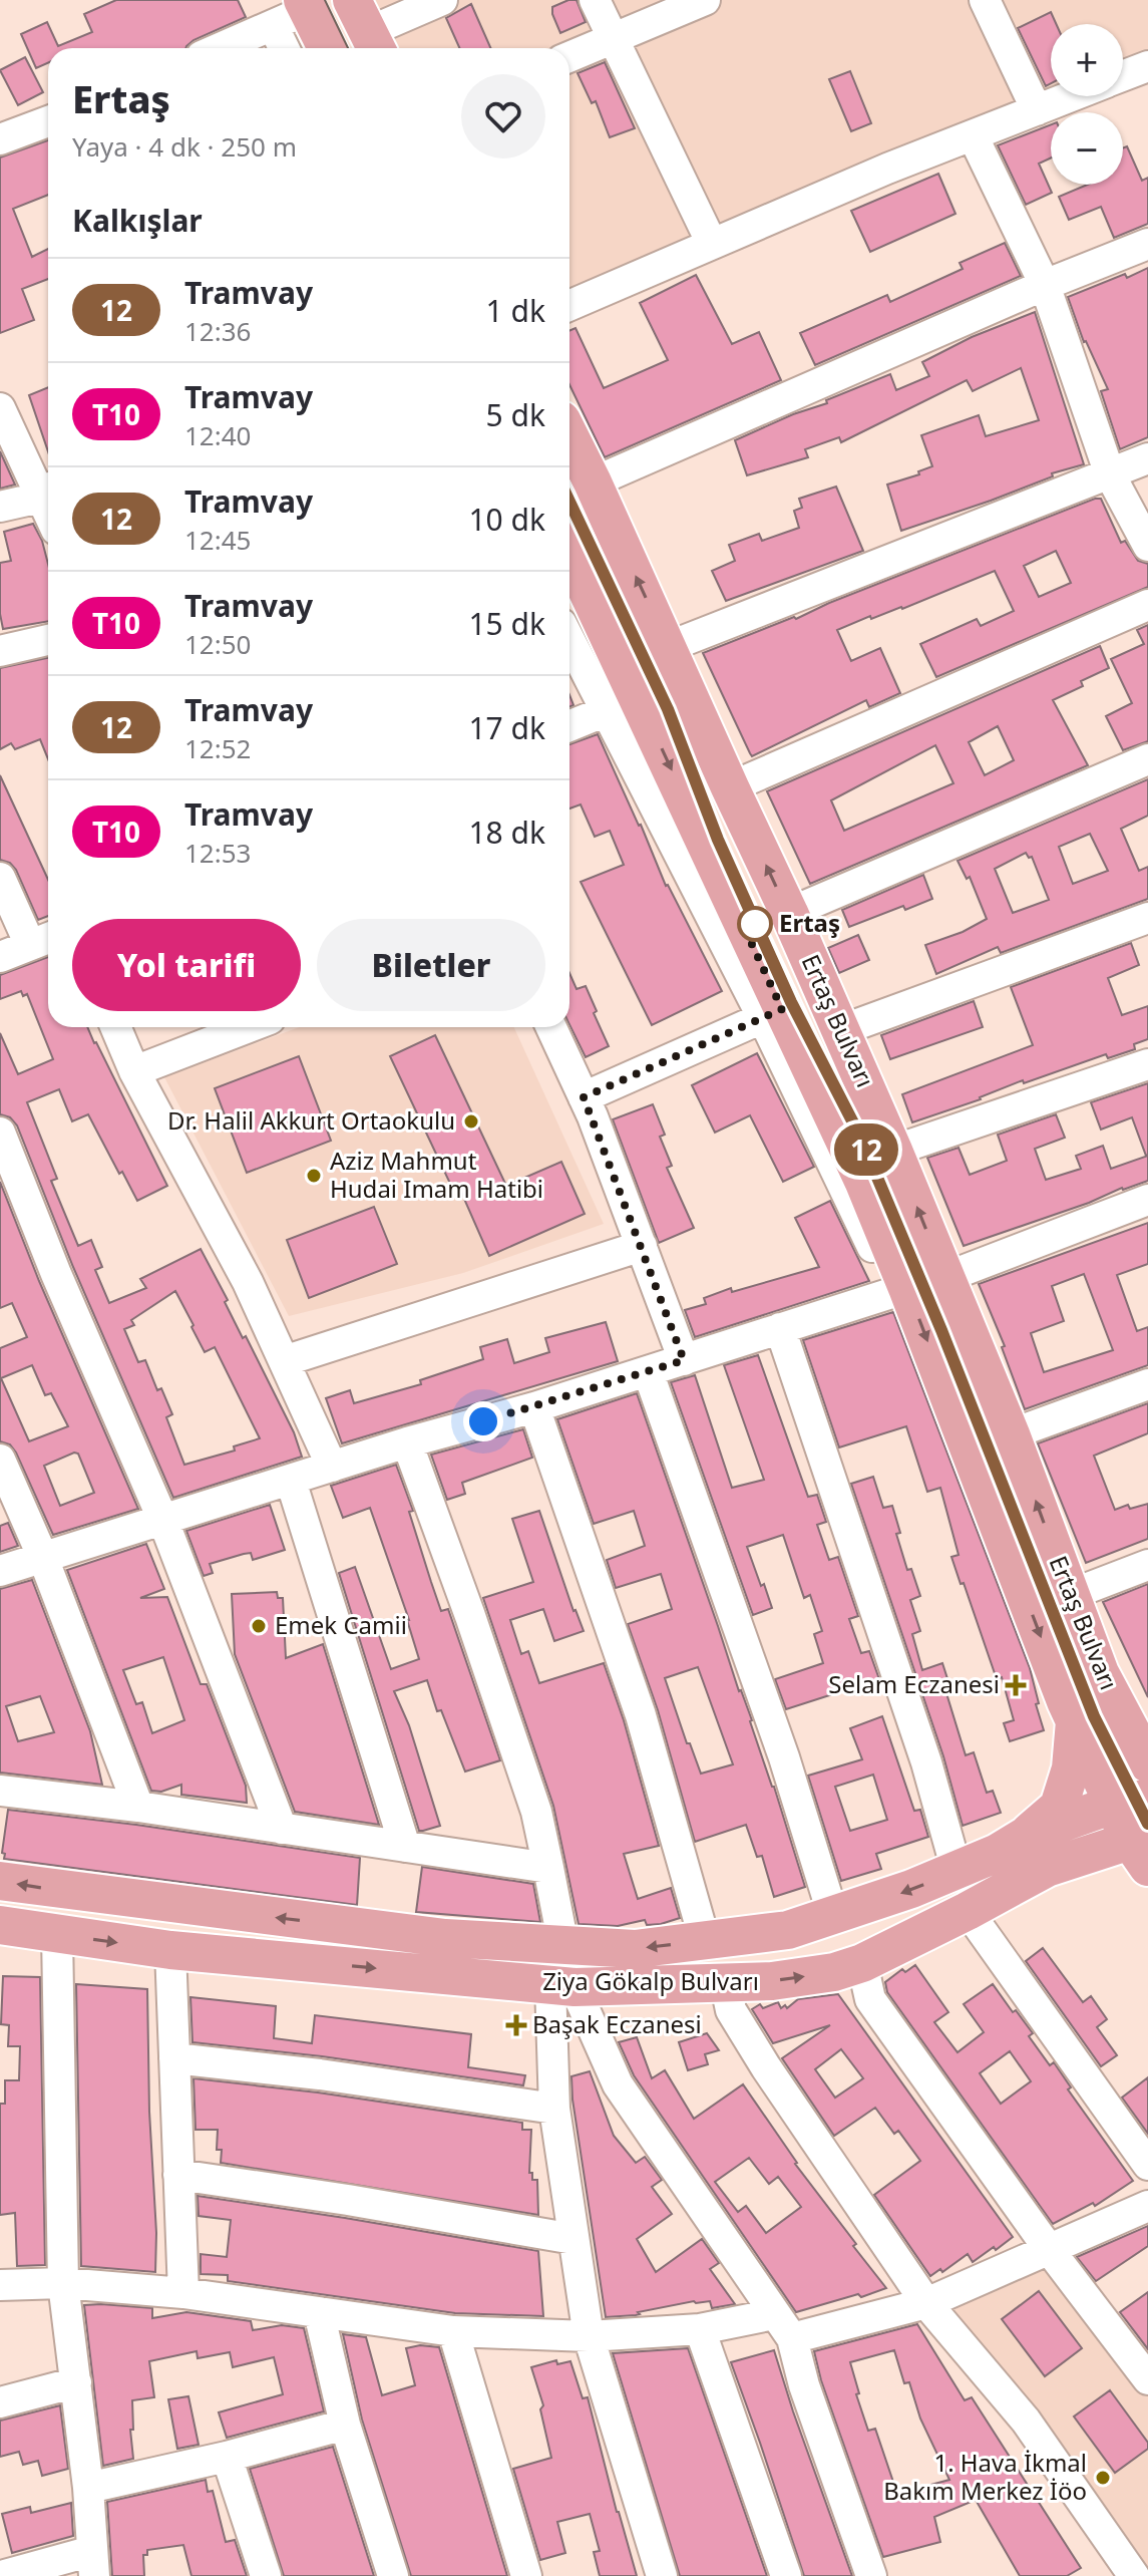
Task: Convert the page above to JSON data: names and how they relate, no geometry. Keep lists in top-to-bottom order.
{
  "streets": {
    "main road": ["Ertaş Bulvarı", "Ziya Gökalp Bulvarı"]
  },
  "crossings": [
    ["Ertaş Bulvarı", "Ziya Gökalp Bulvarı"]
  ],
  "places": {
    "other": [
      "Ertaş",
      "Dr. Halil Akkurt Ortaokulu",
      "Aziz Mahmut Hudai Imam Hatibi",
      "Emek Camii",
      "1. Hava İkmal Bakım Merkez İöo"
    ],
    "health": ["Selam Eczanesi", "Başak Eczanesi"]
  },
  "lines": ["tram line 12"],
  "page": {
    "on_map": "12",
    "map_buttons": ["+", "−"],
    "heading": [
      ["Ertaş", "Yaya · 4 dk · 250 m"],
      "Kalkışlar"
    ],
    "list": [
      {
        "mark": "12",
        "name": "Tramvay",
        "note": "12:36",
        "value": "1 dk"
      },
      {
        "mark": "T10",
        "name": "Tramvay",
        "note": "12:40",
        "value": "5 dk"
      },
      {
        "mark": "12",
        "name": "Tramvay",
        "note": "12:45",
        "value": "10 dk"
      },
      {
        "mark": "T10",
        "name": "Tramvay",
        "note": "12:50",
        "value": "15 dk"
      },
      {
        "mark": "12",
        "name": "Tramvay",
        "note": "12:52",
        "value": "17 dk"
      },
      {
        "mark": "T10",
        "name": "Tramvay",
        "note": "12:53",
        "value": "18 dk"
      }
    ],
    "buttons": ["Yol tarifi", "Biletler"]
  }
}
